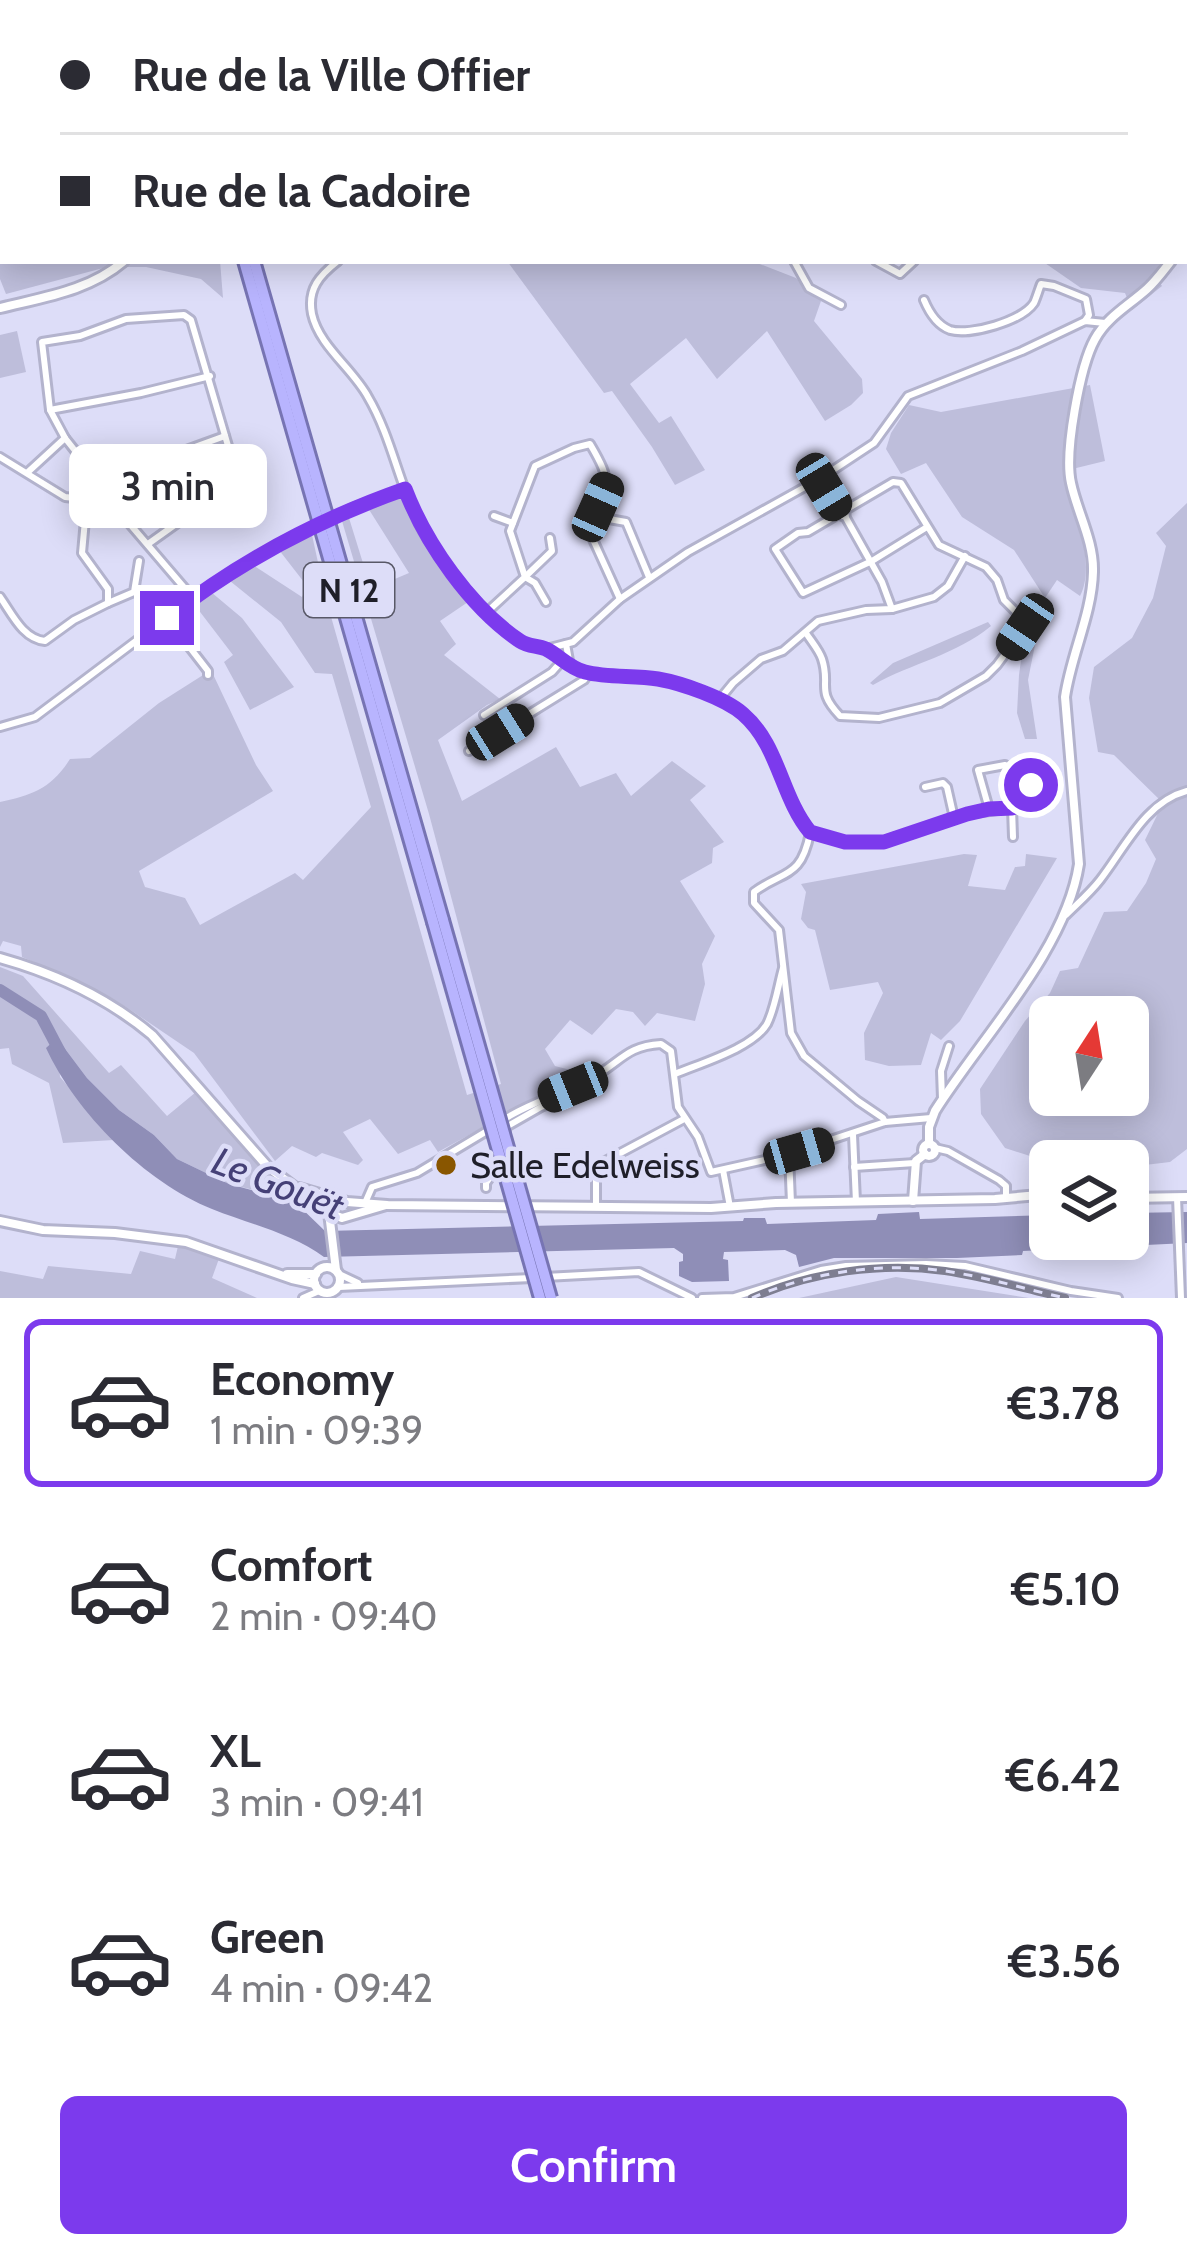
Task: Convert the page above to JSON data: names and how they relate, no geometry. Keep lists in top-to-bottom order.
{
  "streets": {
    "highway": ["N 12"]
  },
  "water": ["Le Gouët"],
  "places": ["Salle Edelweiss"],
  "north": "top",
  "page": {
    "banner": ["Rue de la Ville Offier", "Rue de la Cadoire"],
    "bubble": "3 min",
    "list": [
      {
        "name": "Economy",
        "note": "1 min · 09:39",
        "value": "€3.78"
      },
      {
        "name": "Comfort",
        "note": "2 min · 09:40",
        "value": "€5.10"
      },
      {
        "name": "XL",
        "note": "3 min · 09:41",
        "value": "€6.42"
      },
      {
        "name": "Green",
        "note": "4 min · 09:42",
        "value": "€3.56"
      }
    ],
    "buttons": "Confirm"
  }
}
